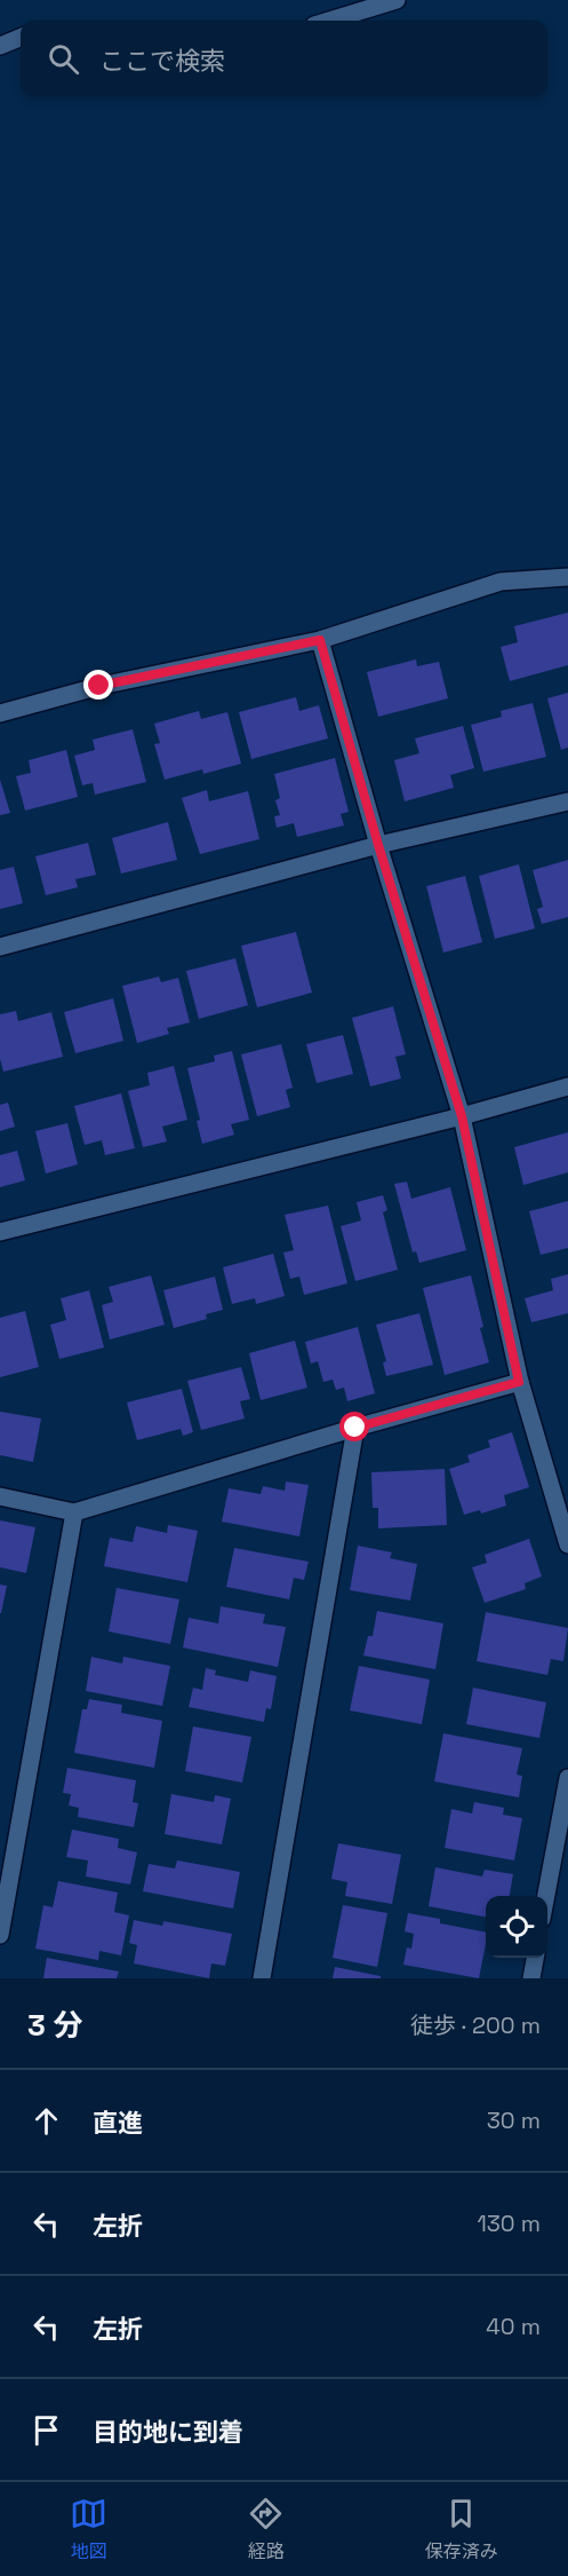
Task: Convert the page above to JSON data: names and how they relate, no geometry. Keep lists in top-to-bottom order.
{
  "page": {
    "search": "ここで検索",
    "heading": ["3 分", "徒歩 · 200 m"],
    "list": [
      ["直進", "30 m"],
      ["左折", "130 m"],
      ["左折", "40 m"],
      "目的地に到着"
    ],
    "nav": ["地図", "経路", "保存済み"]
  }
}
